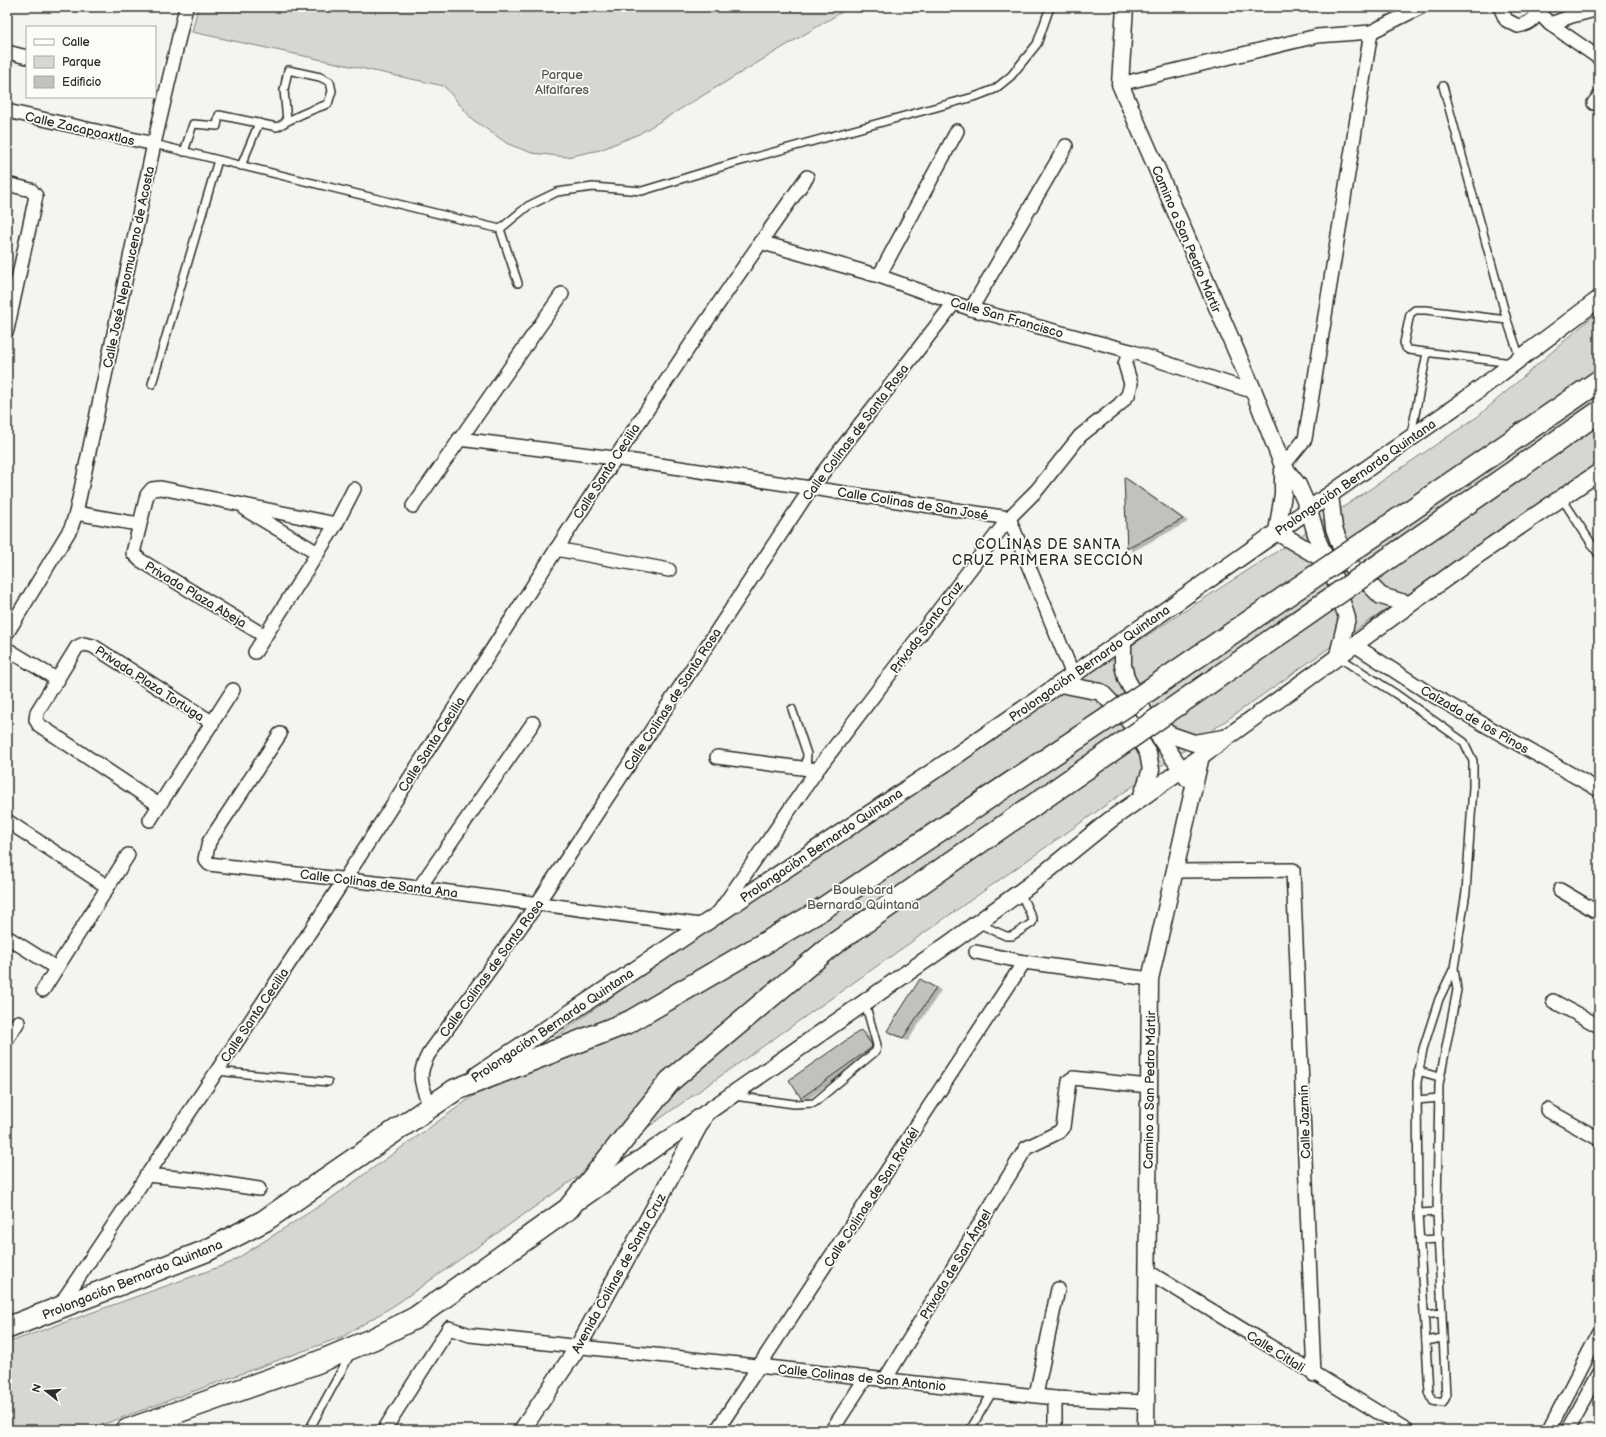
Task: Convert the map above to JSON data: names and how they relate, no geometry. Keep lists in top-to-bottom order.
{
  "streets": {
    "main road": ["Prolongación Bernardo Quintana"],
    "street": [
      "Calle Zacapoaxtlas",
      "Camino a San Pedro Mártir",
      "Calle José Nepomuceno de Acosta",
      "Calle San Francisco",
      "Calle Colinas de Santa Rosa",
      "Calle Santa Cecilia",
      "Calle Colinas de San José",
      "Privada Plaza Abeja",
      "Privada Santa Cruz",
      "Privada Plaza Tortuga",
      "Calzada de los Pinos",
      "Calle Colinas de Santa Ana",
      "Calle Jazmín",
      "Calle Colinas de San Rafaél",
      "Privada de San Ángel",
      "Avenida Colinas de Santa Cruz",
      "Calle Citlali",
      "Calle Colinas de San Antonio"
    ]
  },
  "crossings": [
    ["Calle Zacapoaxtlas", "Calle José Nepomuceno de Acosta"],
    ["Camino a San Pedro Mártir", "Calle San Francisco"],
    ["Camino a San Pedro Mártir", "Prolongación Bernardo Quintana"],
    ["Camino a San Pedro Mártir", "Calle Jazmín"],
    ["Camino a San Pedro Mártir", "Privada de San Ángel"],
    ["Camino a San Pedro Mártir", "Calle Citlali"],
    ["Camino a San Pedro Mártir", "Calle Colinas de San Antonio"],
    ["Calle San Francisco", "Calle Colinas de Santa Rosa"],
    ["Calle San Francisco", "Calle Santa Cecilia"],
    ["Calle San Francisco", "Privada Santa Cruz"],
    ["Calle Colinas de Santa Rosa", "Prolongación Bernardo Quintana"],
    ["Calle Colinas de Santa Rosa", "Calle Colinas de San José"],
    ["Calle Colinas de Santa Rosa", "Calle Colinas de Santa Ana"],
    ["Calle Santa Cecilia", "Prolongación Bernardo Quintana"],
    ["Calle Santa Cecilia", "Calle Colinas de San José"],
    ["Calle Santa Cecilia", "Calle Colinas de Santa Ana"],
    ["Prolongación Bernardo Quintana", "Privada Santa Cruz"],
    ["Prolongación Bernardo Quintana", "Calle Colinas de Santa Ana"],
    ["Calle Colinas de San José", "Privada Santa Cruz"],
    ["Calle Jazmín", "Calle Citlali"],
    ["Calle Colinas de San Rafaél", "Calle Colinas de San Antonio"],
    ["Privada de San Ángel", "Calle Colinas de San Antonio"],
    ["Avenida Colinas de Santa Cruz", "Calle Colinas de San Antonio"]
  ],
  "districts": ["COLINAS DE SANTA CRUZ PRIMERA SECCIÓN"],
  "parks": ["Parque Alfalfares", "Boulebard Bernardo Quintana"],
  "legend": ["Calle", "Parque", "Edificio"],
  "north": "left"
}
